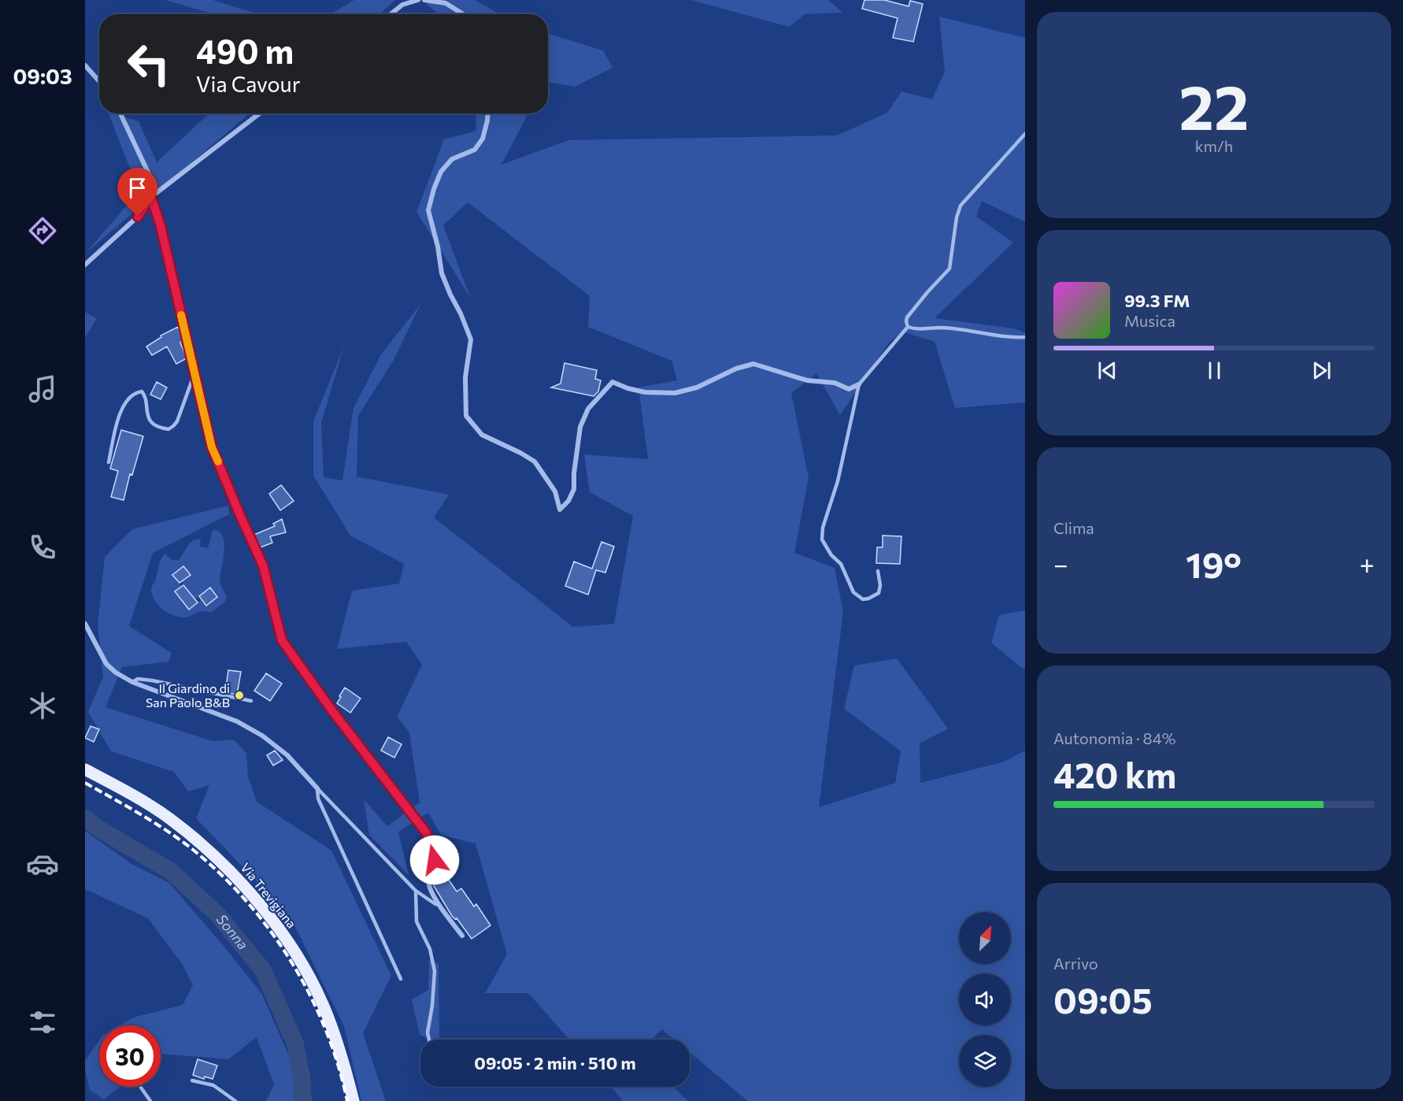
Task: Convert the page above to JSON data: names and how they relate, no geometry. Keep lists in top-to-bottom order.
{
  "streets": {
    "main road": ["Via Trevigiana"]
  },
  "water": ["Sonna"],
  "places": ["Il Giardino di San Paolo B&B"],
  "north": "top right",
  "page": {
    "tabs": "09:03",
    "tile": [
      ["22", "km/h"],
      "Clima",
      ["Autonomia · 84%", "420 km"],
      ["Arrivo", "09:05"]
    ],
    "turn": ["490 m", "Via Cavour"],
    "song": ["99.3 FM", "Musica"],
    "heat": ["−", "19°", "+"],
    "limit": "30",
    "trip": "09:05 · 2 min · 510 m"
  }
}
